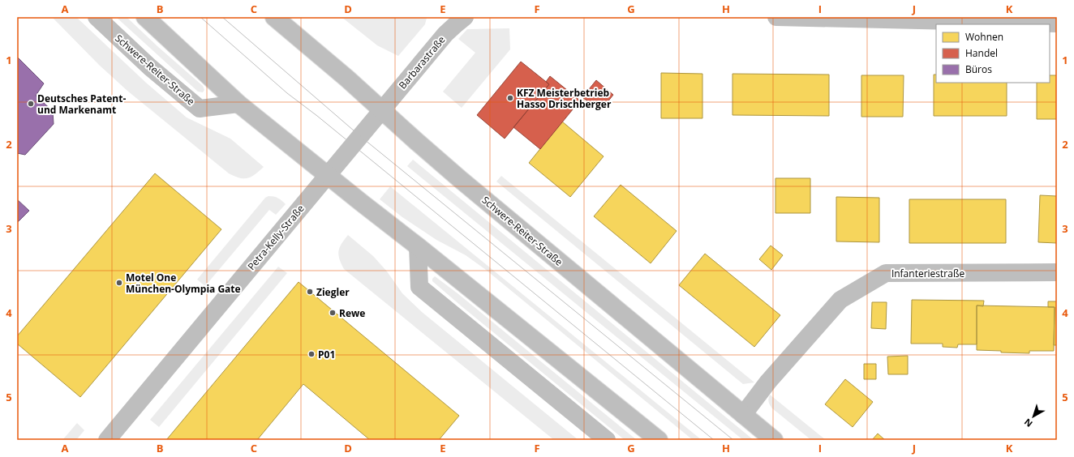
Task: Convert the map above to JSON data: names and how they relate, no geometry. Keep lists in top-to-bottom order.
{
  "streets": {
    "street": [
      "Barbarastraße",
      "Schwere-Reiter-Straße",
      "Petra-Kelly-Straße",
      "Infanteriestraße"
    ]
  },
  "crossings": [
    ["Barbarastraße", "Schwere-Reiter-Straße"],
    ["Barbarastraße", "Petra-Kelly-Straße"],
    ["Schwere-Reiter-Straße", "Petra-Kelly-Straße"],
    ["Schwere-Reiter-Straße", "Infanteriestraße"]
  ],
  "places": [
    "KFZ Meisterbetrieb Hasso Drischberger",
    "Deutsches Patent- und Markenamt",
    "Motel One München-Olympia Gate",
    "Ziegler",
    "Rewe",
    "P01"
  ],
  "legend": ["Wohnen", "Handel", "Büros"],
  "north": "bottom left",
  "grid": {
    "columns": [
      "A",
      "B",
      "C",
      "D",
      "E",
      "F",
      "G",
      "H",
      "I",
      "J",
      "K"
    ],
    "rows": [
      "1",
      "2",
      "3",
      "4",
      "5"
    ]
  }
}
